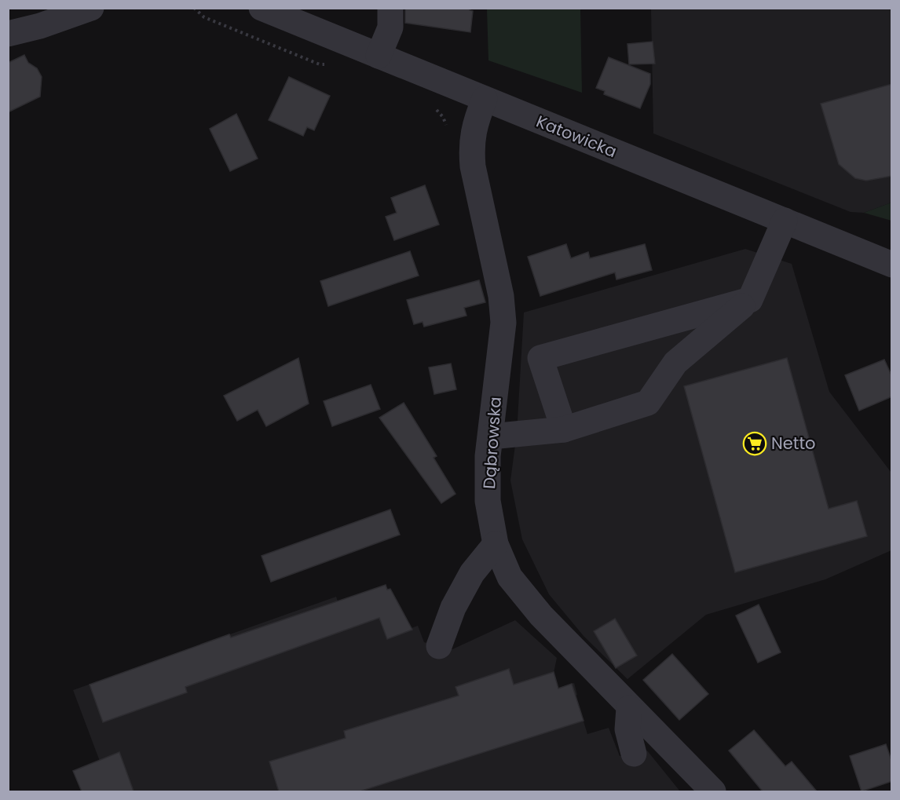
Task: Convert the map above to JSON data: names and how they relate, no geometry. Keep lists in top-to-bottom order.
{
  "streets": {
    "street": ["Katowicka", "Dąbrowska"]
  },
  "crossings": [
    ["Katowicka", "Dąbrowska"]
  ],
  "places": {
    "supermarket": ["Netto"]
  }
}
